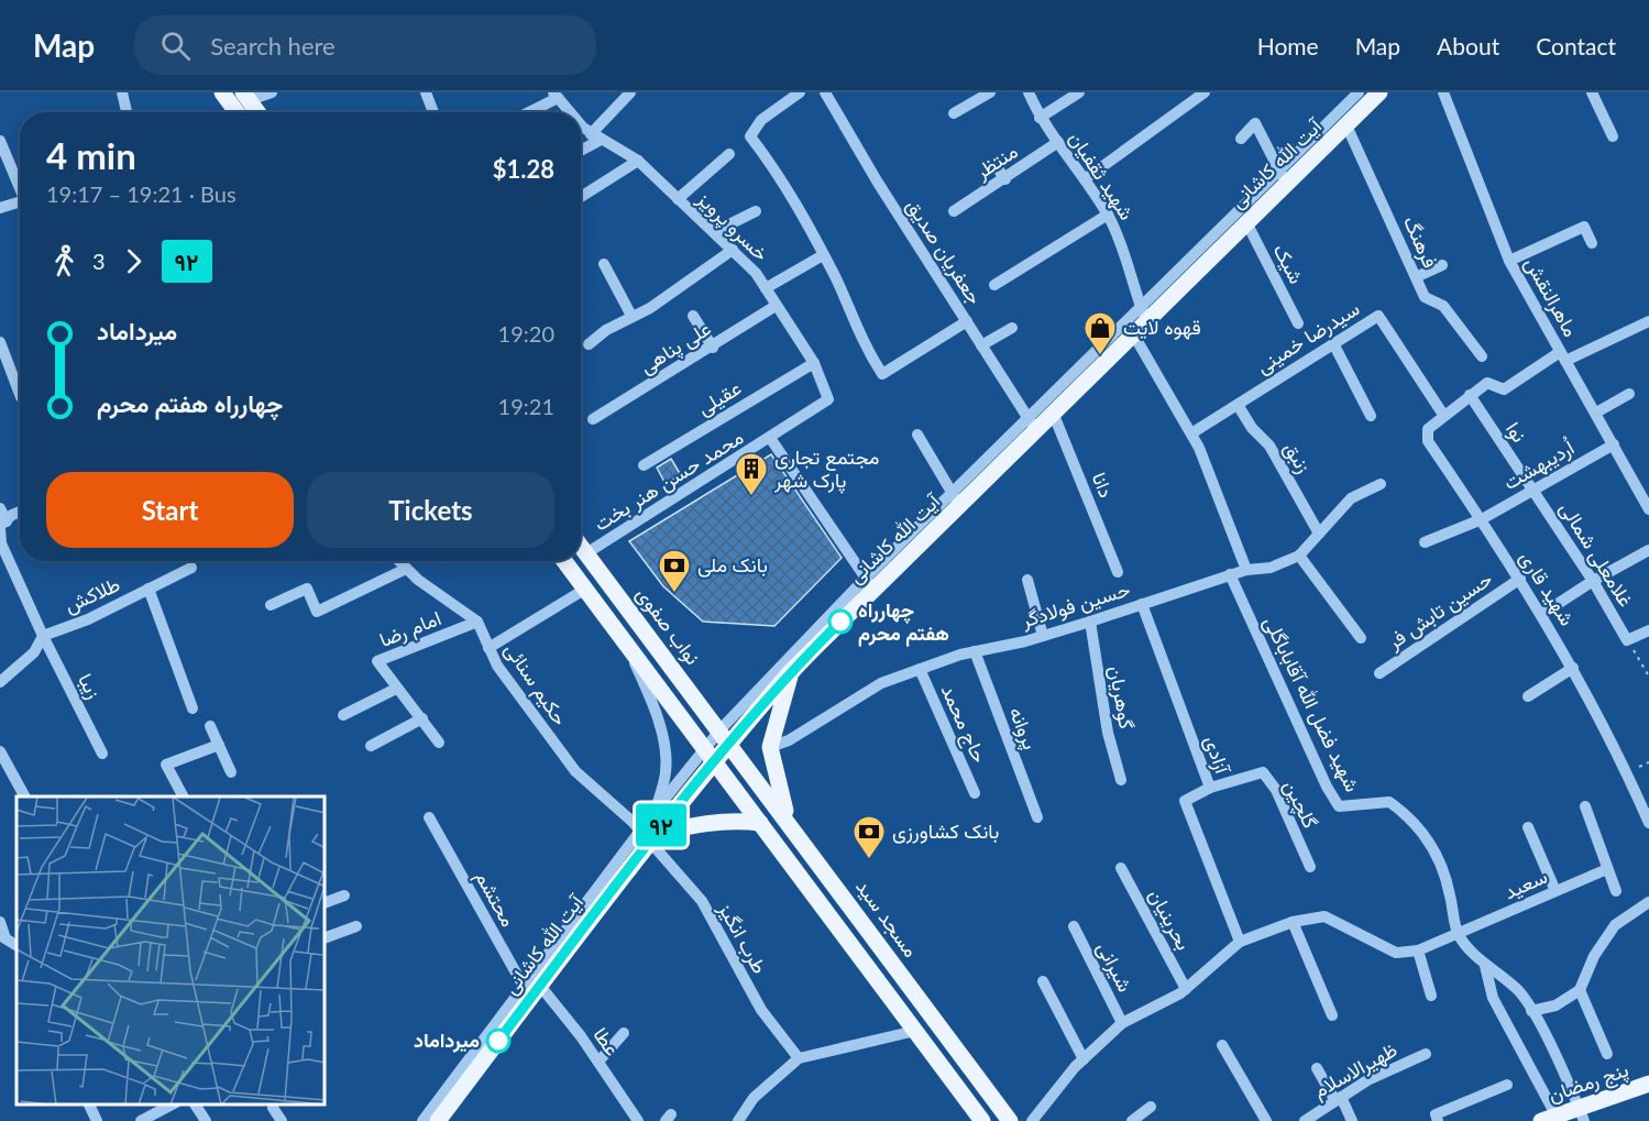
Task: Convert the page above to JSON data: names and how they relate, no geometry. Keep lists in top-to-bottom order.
{
  "streets": {
    "main road": [
      "آیت الله کاشانی",
      "نواب صفوی",
      "مسجد سید",
      "پنج رمضان"
    ],
    "street": [
      "منتظر",
      "شهید ثقفیان",
      "خسرو پرویز",
      "فرهنگ",
      "جعفریان صدیق",
      "شیک",
      "ماهرالنقش",
      "سیدرضا خمینی",
      "علی پناهی",
      "عقیلی",
      "نوا",
      "زنبق",
      "اُردیبهشت",
      "محمد حسن هنر بخت",
      "دانا",
      "غلامعلی شمالی",
      "شهید قاری",
      "طلاکش",
      "حسین فولادگر",
      "حسین تابش فر",
      "امام رضا",
      "حکیم سنائی",
      "زیبا",
      "گوهریان",
      "شهید فضل الله آقاباباگلی",
      "حاج محمد",
      "پروانه",
      "آزادی",
      "گلچین",
      "سعید",
      "محتشم",
      "بحرینیان",
      "طرب انگیز",
      "شیرانی",
      "عطا",
      "ظهیرالاسلام"
    ]
  },
  "crossings": [
    ["منتظر", "شهید ثقفیان"],
    ["آیت الله کاشانی", "شهید ثقفیان"],
    ["آیت الله کاشانی", "فرهنگ"],
    ["آیت الله کاشانی", "جعفریان صدیق"],
    ["آیت الله کاشانی", "شیک"],
    ["آیت الله کاشانی", "دانا"],
    ["آیت الله کاشانی", "نواب صفوی"],
    ["آیت الله کاشانی", "حکیم سنائی"],
    ["آیت الله کاشانی", "محتشم"],
    ["آیت الله کاشانی", "مسجد سید"],
    ["آیت الله کاشانی", "طرب انگیز"],
    ["آیت الله کاشانی", "عطا"],
    ["خسرو پرویز", "علی پناهی"],
    ["خسرو پرویز", "عقیلی"],
    ["خسرو پرویز", "محمد حسن هنر بخت"],
    ["ماهرالنقش", "اُردیبهشت"],
    ["سیدرضا خمینی", "زنبق"],
    ["سیدرضا خمینی", "شهید قاری"],
    ["نوا", "اُردیبهشت"],
    ["نوا", "غلامعلی شمالی"],
    ["نوا", "شهید قاری"],
    ["زنبق", "حسین فولادگر"],
    ["اُردیبهشت", "غلامعلی شمالی"],
    ["اُردیبهشت", "شهید قاری"],
    ["محمد حسن هنر بخت", "نواب صفوی"],
    ["شهید قاری", "حسین تابش فر"],
    ["طلاکش", "زیبا"],
    ["حسین فولادگر", "گوهریان"],
    ["حسین فولادگر", "شهید فضل الله آقاباباگلی"],
    ["حسین فولادگر", "حاج محمد"],
    ["حسین فولادگر", "پروانه"],
    ["حسین فولادگر", "آزادی"],
    ["نواب صفوی", "مسجد سید"],
    ["امام رضا", "حکیم سنائی"],
    ["حکیم سنائی", "طرب انگیز"],
    ["شهید فضل الله آقاباباگلی", "سعید"],
    ["آزادی", "گلچین"],
    ["محتشم", "عطا"]
  ],
  "places": {
    "shop": ["قهوه لایت"],
    "building": ["مجتمع تجاری پارک شهر"],
    "bank": ["بانک ملی", "بانک کشاورزی"],
    "other": ["چهارراه هفتم محرم", "میرداماد"]
  },
  "lines": ["bus line ۹۲"],
  "page": {
    "header": "Map",
    "search": "Search here",
    "nav": [
      "Home",
      "Map",
      "About",
      "Contact"
    ],
    "on_map": "۹۲",
    "heading": ["4 min", "19:17 – 19:21 · Bus", "$1.28"],
    "legs": ["3", "۹۲"],
    "list": [
      {
        "name": "میرداماد",
        "value": "19:20"
      },
      {
        "name": "چهارراه هفتم محرم",
        "value": "19:21"
      }
    ],
    "buttons": ["Start", "Tickets"]
  }
}
